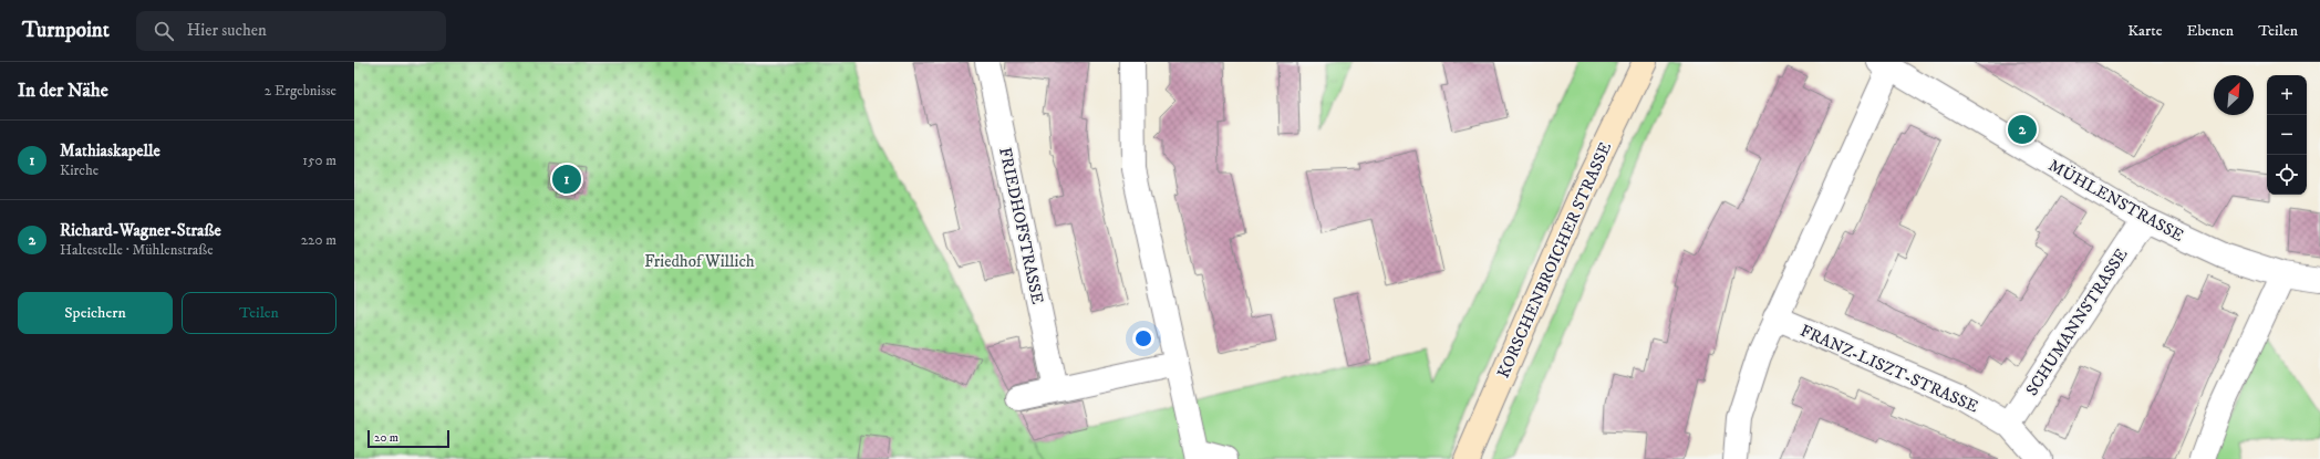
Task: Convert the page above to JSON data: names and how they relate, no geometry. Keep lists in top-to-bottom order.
{
  "streets": {
    "main road": ["KORSCHENBROICHER STRASSE"],
    "street": [
      "MÜHLENSTRASSE",
      "FRIEDHOFSTRASSE",
      "SCHUMANNSTRASSE",
      "FRANZ-LISZT-STRASSE"
    ]
  },
  "crossings": [
    ["MÜHLENSTRASSE", "SCHUMANNSTRASSE"],
    ["SCHUMANNSTRASSE", "FRANZ-LISZT-STRASSE"]
  ],
  "parks": ["Friedhof Willich"],
  "scale_bar": "20 m",
  "north": "top right",
  "page": {
    "header": "Turnpoint",
    "search": "Hier suchen",
    "nav": ["Karte", "Ebenen", "Teilen"],
    "heading": ["In der Nähe", "2 Ergebnisse"],
    "map_buttons": ["+", "−"],
    "pins": ["2", "1"],
    "list": [
      {
        "mark": "1",
        "name": "Mathiaskapelle",
        "note": "Kirche",
        "value": "150 m"
      },
      {
        "mark": "2",
        "name": "Richard-Wagner-Straße",
        "note": "Haltestelle · Mühlenstraße",
        "value": "220 m"
      }
    ],
    "buttons": ["Speichern", "Teilen"],
    "scale": "20 m"
  }
}
